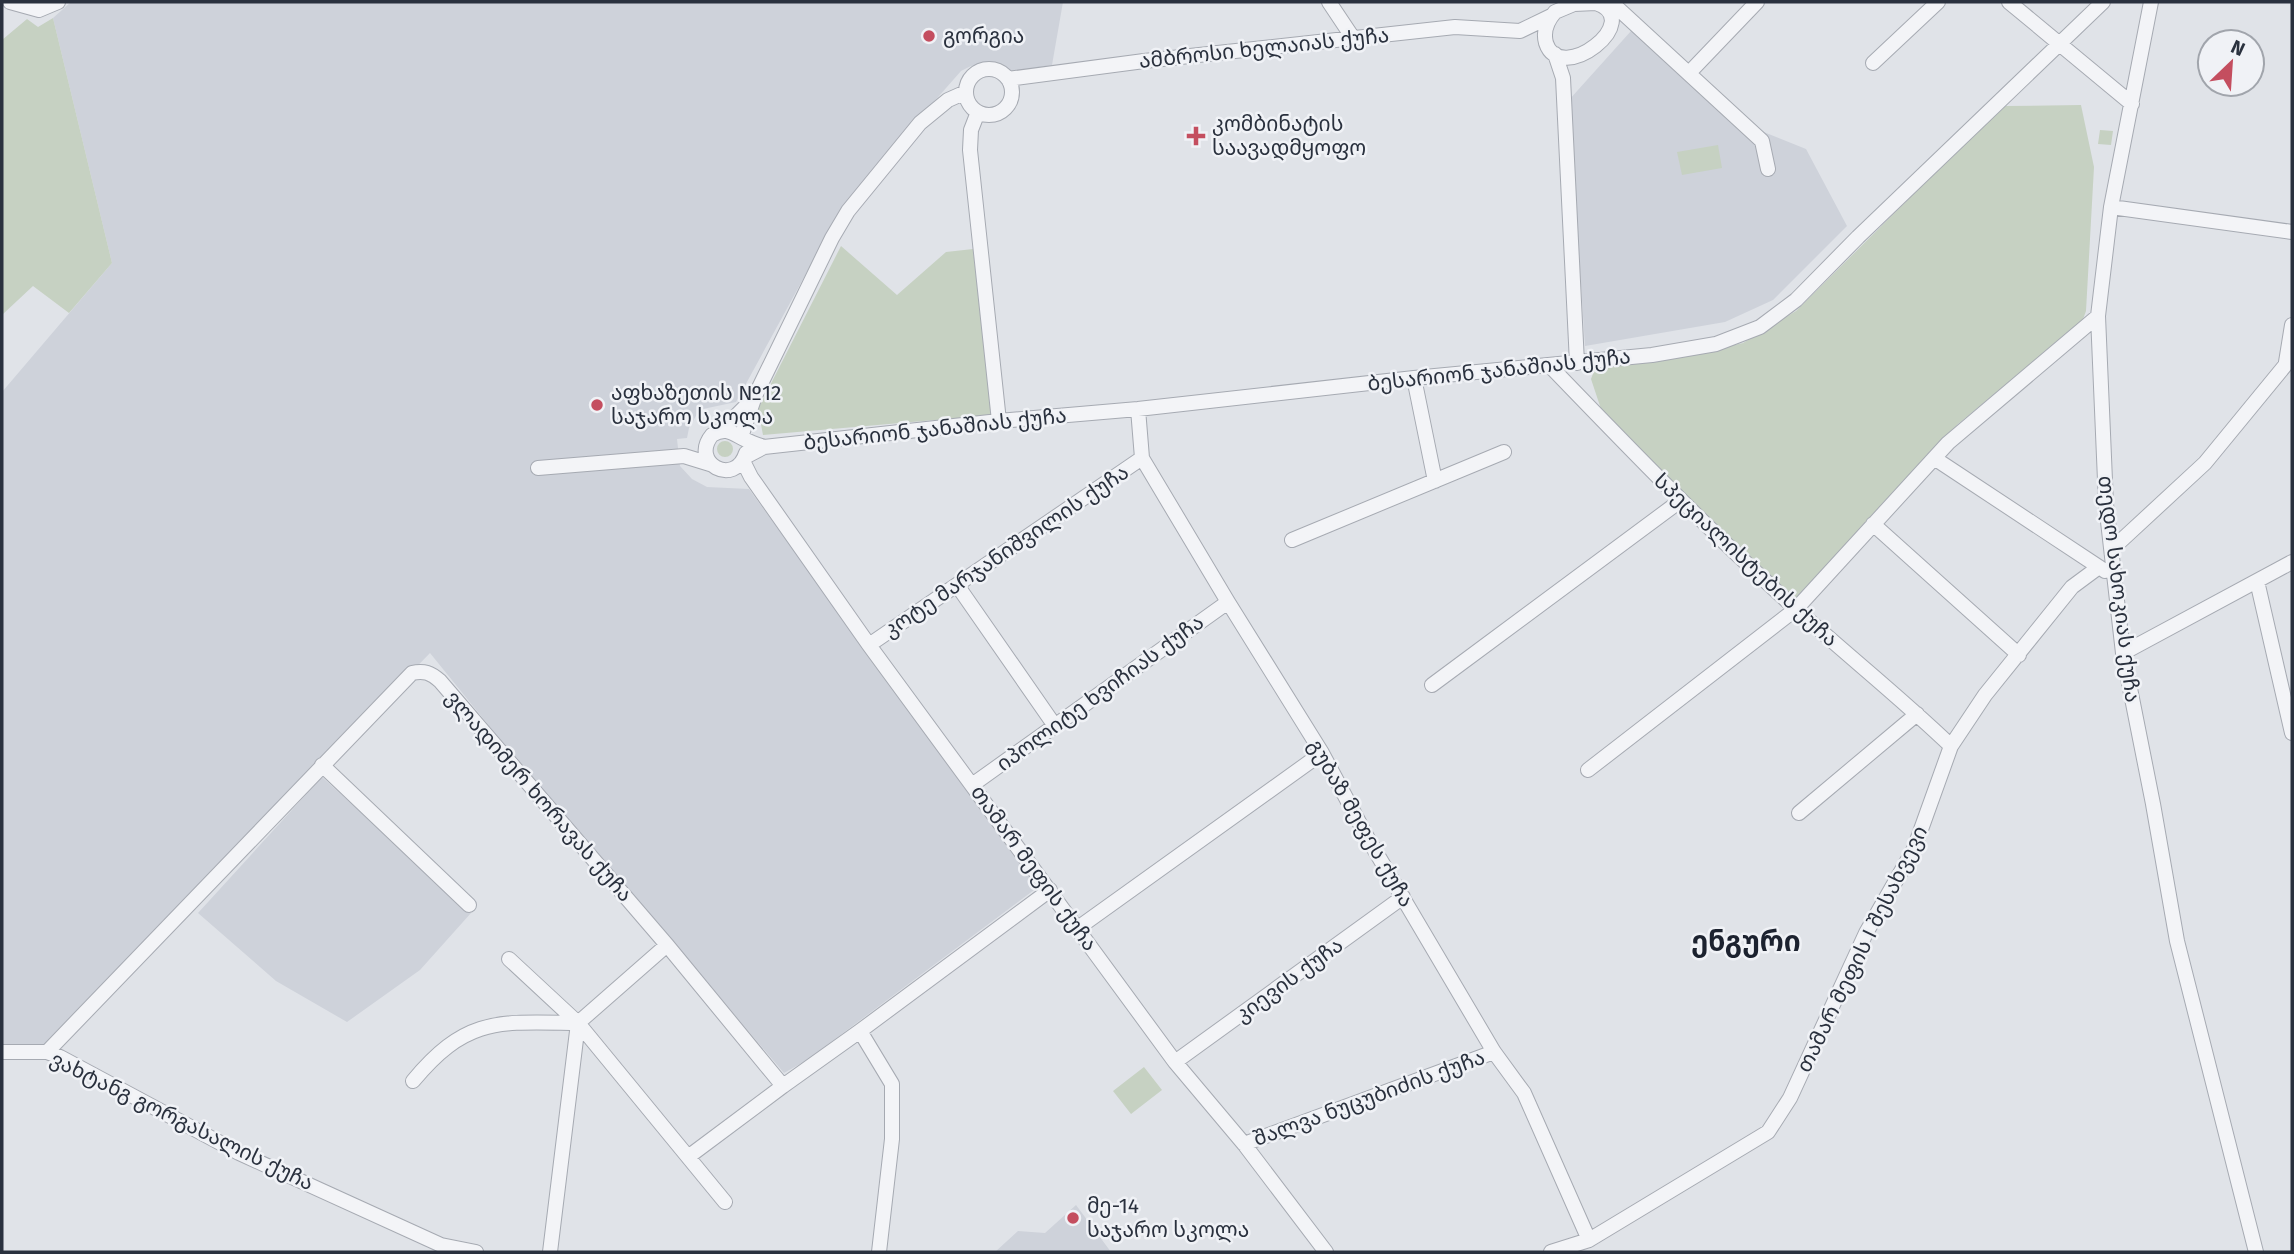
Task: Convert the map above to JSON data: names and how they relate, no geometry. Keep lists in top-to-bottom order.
{
  "streets": {
    "street": [
      "ამბროსი ხელაიას ქუჩა",
      "ბესარიონ ჯანაშიას ქუჩა",
      "კოტე მარჯანიშვილის ქუჩა",
      "სპეციალისტების ქუჩა",
      "თედო სახოკიას ქუჩა",
      "იპოლიტე ხვიჩიას ქუჩა",
      "ვლადიმერ ხორავას ქუჩა",
      "გუბაზ მეფეს ქუჩა",
      "თამარ მეფის ქუჩა",
      "თამარ მეფის I შესახვევი",
      "კიევის ქუჩა",
      "შალვა ნუცუბიძის ქუჩა",
      "ვახტანგ გორგასალის ქუჩა"
    ]
  },
  "crossings": [
    ["ბესარიონ ჯანაშიას ქუჩა", "სპეციალისტების ქუჩა"],
    ["ბესარიონ ჯანაშიას ქუჩა", "გუბაზ მეფეს ქუჩა"],
    ["კოტე მარჯანიშვილის ქუჩა", "გუბაზ მეფეს ქუჩა"],
    ["კოტე მარჯანიშვილის ქუჩა", "თამარ მეფის ქუჩა"],
    ["სპეციალისტების ქუჩა", "თამარ მეფის I შესახვევი"],
    ["იპოლიტე ხვიჩიას ქუჩა", "გუბაზ მეფეს ქუჩა"],
    ["იპოლიტე ხვიჩიას ქუჩა", "თამარ მეფის ქუჩა"],
    ["ვლადიმერ ხორავას ქუჩა", "ვახტანგ გორგასალის ქუჩა"],
    ["გუბაზ მეფეს ქუჩა", "თამარ მეფის I შესახვევი"],
    ["გუბაზ მეფეს ქუჩა", "კიევის ქუჩა"],
    ["გუბაზ მეფეს ქუჩა", "შალვა ნუცუბიძის ქუჩა"],
    ["თამარ მეფის ქუჩა", "კიევის ქუჩა"],
    ["თამარ მეფის ქუჩა", "შალვა ნუცუბიძის ქუჩა"]
  ],
  "districts": ["ენგური"],
  "places": {
    "other": ["გორგია", "აფხაზეთის №12 საჯარო სკოლა", "მე-14 საჯარო სკოლა"],
    "health": ["კომბინატის საავადმყოფო"]
  },
  "north": "top right"
}
